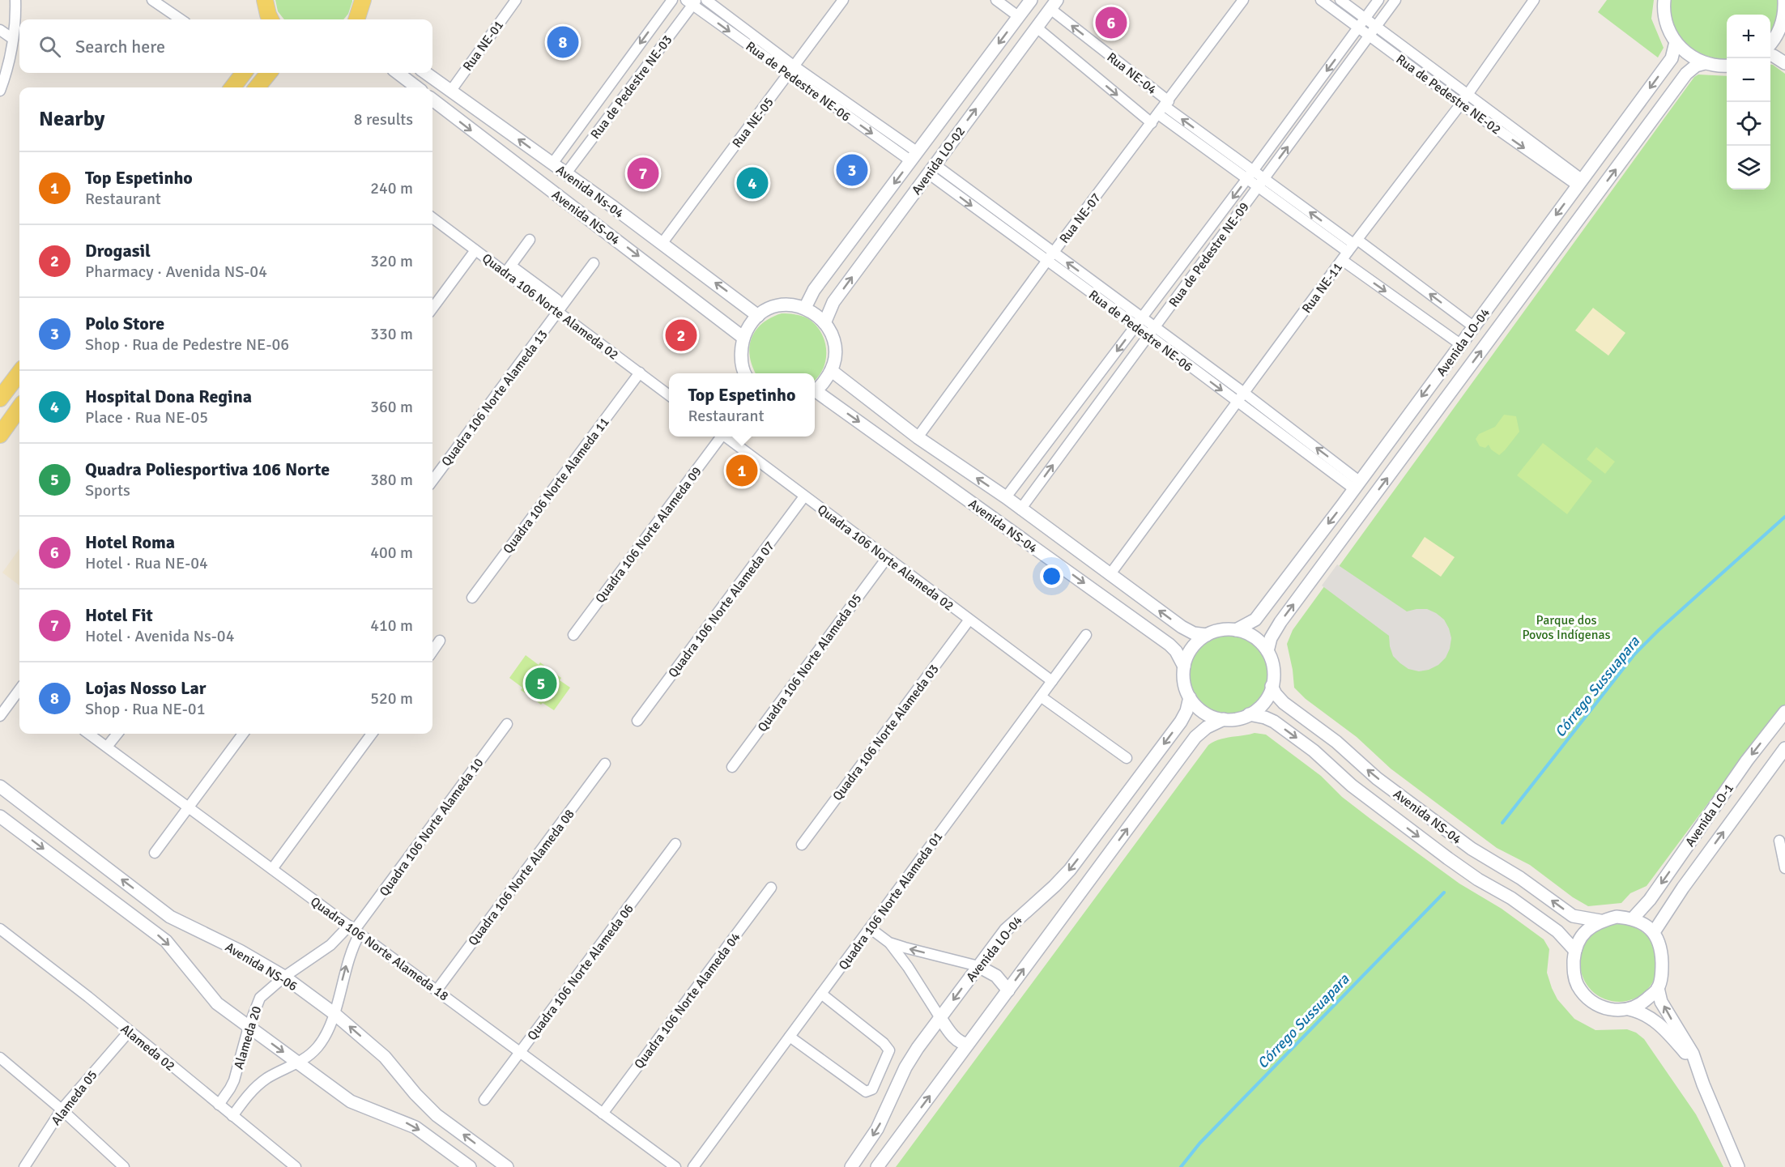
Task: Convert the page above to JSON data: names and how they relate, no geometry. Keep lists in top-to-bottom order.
{
  "streets": {
    "street": [
      "Rua NE-01",
      "Rua NE-04",
      "Rua de Pedestre NE-06",
      "Rua de Pedestre NE-03",
      "Rua de Pedestre NE-02",
      "Rua NE-05",
      "Avenida LO-02",
      "Avenida Ns-04",
      "Avenida NS-04",
      "Rua NE-07",
      "Rua de Pedestre NE-09",
      "Rua NE-11",
      "Quadra 106 Norte Alameda 02",
      "Avenida LO-04",
      "Quadra 106 Norte Alameda 13",
      "Quadra 106 Norte Alameda 11",
      "Quadra 106 Norte Alameda 09",
      "Quadra 106 Norte Alameda 07",
      "Quadra 106 Norte Alameda 05",
      "Quadra 106 Norte Alameda 03",
      "Avenida LO-1",
      "Quadra 106 Norte Alameda 10",
      "Quadra 106 Norte Alameda 08",
      "Quadra 106 Norte Alameda 01",
      "Quadra 106 Norte Alameda 18",
      "Avenida NS-06",
      "Quadra 106 Norte Alameda 06",
      "Quadra 106 Norte Alameda 04",
      "Alameda 20",
      "Alameda 02",
      "Alameda 05"
    ]
  },
  "crossings": [
    ["Rua NE-01", "Avenida Ns-04"],
    ["Rua NE-04", "Avenida LO-02"],
    ["Rua NE-04", "Rua NE-07"],
    ["Rua NE-04", "Rua de Pedestre NE-09"],
    ["Rua NE-04", "Rua NE-11"],
    ["Rua de Pedestre NE-06", "Rua de Pedestre NE-03"],
    ["Rua de Pedestre NE-06", "Rua NE-05"],
    ["Rua de Pedestre NE-06", "Avenida LO-02"],
    ["Rua de Pedestre NE-06", "Rua NE-07"],
    ["Rua de Pedestre NE-06", "Rua de Pedestre NE-09"],
    ["Rua de Pedestre NE-06", "Rua NE-11"],
    ["Rua de Pedestre NE-06", "Avenida LO-04"],
    ["Rua de Pedestre NE-03", "Avenida Ns-04"],
    ["Rua de Pedestre NE-02", "Rua de Pedestre NE-09"],
    ["Rua de Pedestre NE-02", "Rua NE-11"],
    ["Rua de Pedestre NE-02", "Avenida LO-04"],
    ["Rua NE-05", "Avenida Ns-04"],
    ["Avenida NS-04", "Rua NE-07"],
    ["Avenida NS-04", "Rua de Pedestre NE-09"],
    ["Avenida NS-04", "Rua NE-11"],
    ["Avenida NS-04", "Avenida LO-04"],
    ["Avenida NS-04", "Avenida LO-1"],
    ["Quadra 106 Norte Alameda 02", "Quadra 106 Norte Alameda 13"],
    ["Quadra 106 Norte Alameda 02", "Quadra 106 Norte Alameda 11"],
    ["Quadra 106 Norte Alameda 02", "Quadra 106 Norte Alameda 07"],
    ["Quadra 106 Norte Alameda 02", "Quadra 106 Norte Alameda 05"],
    ["Quadra 106 Norte Alameda 02", "Quadra 106 Norte Alameda 03"],
    ["Quadra 106 Norte Alameda 02", "Quadra 106 Norte Alameda 01"],
    ["Quadra 106 Norte Alameda 10", "Quadra 106 Norte Alameda 18"],
    ["Quadra 106 Norte Alameda 10", "Alameda 20"],
    ["Quadra 106 Norte Alameda 08", "Quadra 106 Norte Alameda 18"],
    ["Quadra 106 Norte Alameda 18", "Quadra 106 Norte Alameda 06"],
    ["Quadra 106 Norte Alameda 18", "Quadra 106 Norte Alameda 04"],
    ["Quadra 106 Norte Alameda 18", "Alameda 20"],
    ["Avenida NS-06", "Alameda 20"],
    ["Alameda 20", "Alameda 02"],
    ["Alameda 02", "Alameda 05"]
  ],
  "one_way": ["Avenida Ns-04"],
  "water": ["Córrego Sussuapara"],
  "parks": ["Parque dos Povos Indígenas"],
  "page": {
    "pins": [
      "6",
      "8",
      "3",
      "7",
      "4",
      "2",
      "1",
      "5"
    ],
    "map_buttons": ["+", "−"],
    "search": "Search here",
    "heading": ["Nearby", "8 results"],
    "list": [
      {
        "mark": "1",
        "name": "Top Espetinho",
        "note": "Restaurant",
        "value": "240 m"
      },
      {
        "mark": "2",
        "name": "Drogasil",
        "note": "Pharmacy · Avenida NS-04",
        "value": "320 m"
      },
      {
        "mark": "3",
        "name": "Polo Store",
        "note": "Shop · Rua de Pedestre NE-06",
        "value": "330 m"
      },
      {
        "mark": "4",
        "name": "Hospital Dona Regina",
        "note": "Place · Rua NE-05",
        "value": "360 m"
      },
      {
        "mark": "5",
        "name": "Quadra Poliesportiva 106 Norte",
        "note": "Sports",
        "value": "380 m"
      },
      {
        "mark": "6",
        "name": "Hotel Roma",
        "note": "Hotel · Rua NE-04",
        "value": "400 m"
      },
      {
        "mark": "7",
        "name": "Hotel Fit",
        "note": "Hotel · Avenida Ns-04",
        "value": "410 m"
      },
      {
        "mark": "8",
        "name": "Lojas Nosso Lar",
        "note": "Shop · Rua NE-01",
        "value": "520 m"
      }
    ],
    "popup": ["Top Espetinho", "Restaurant"]
  }
}
